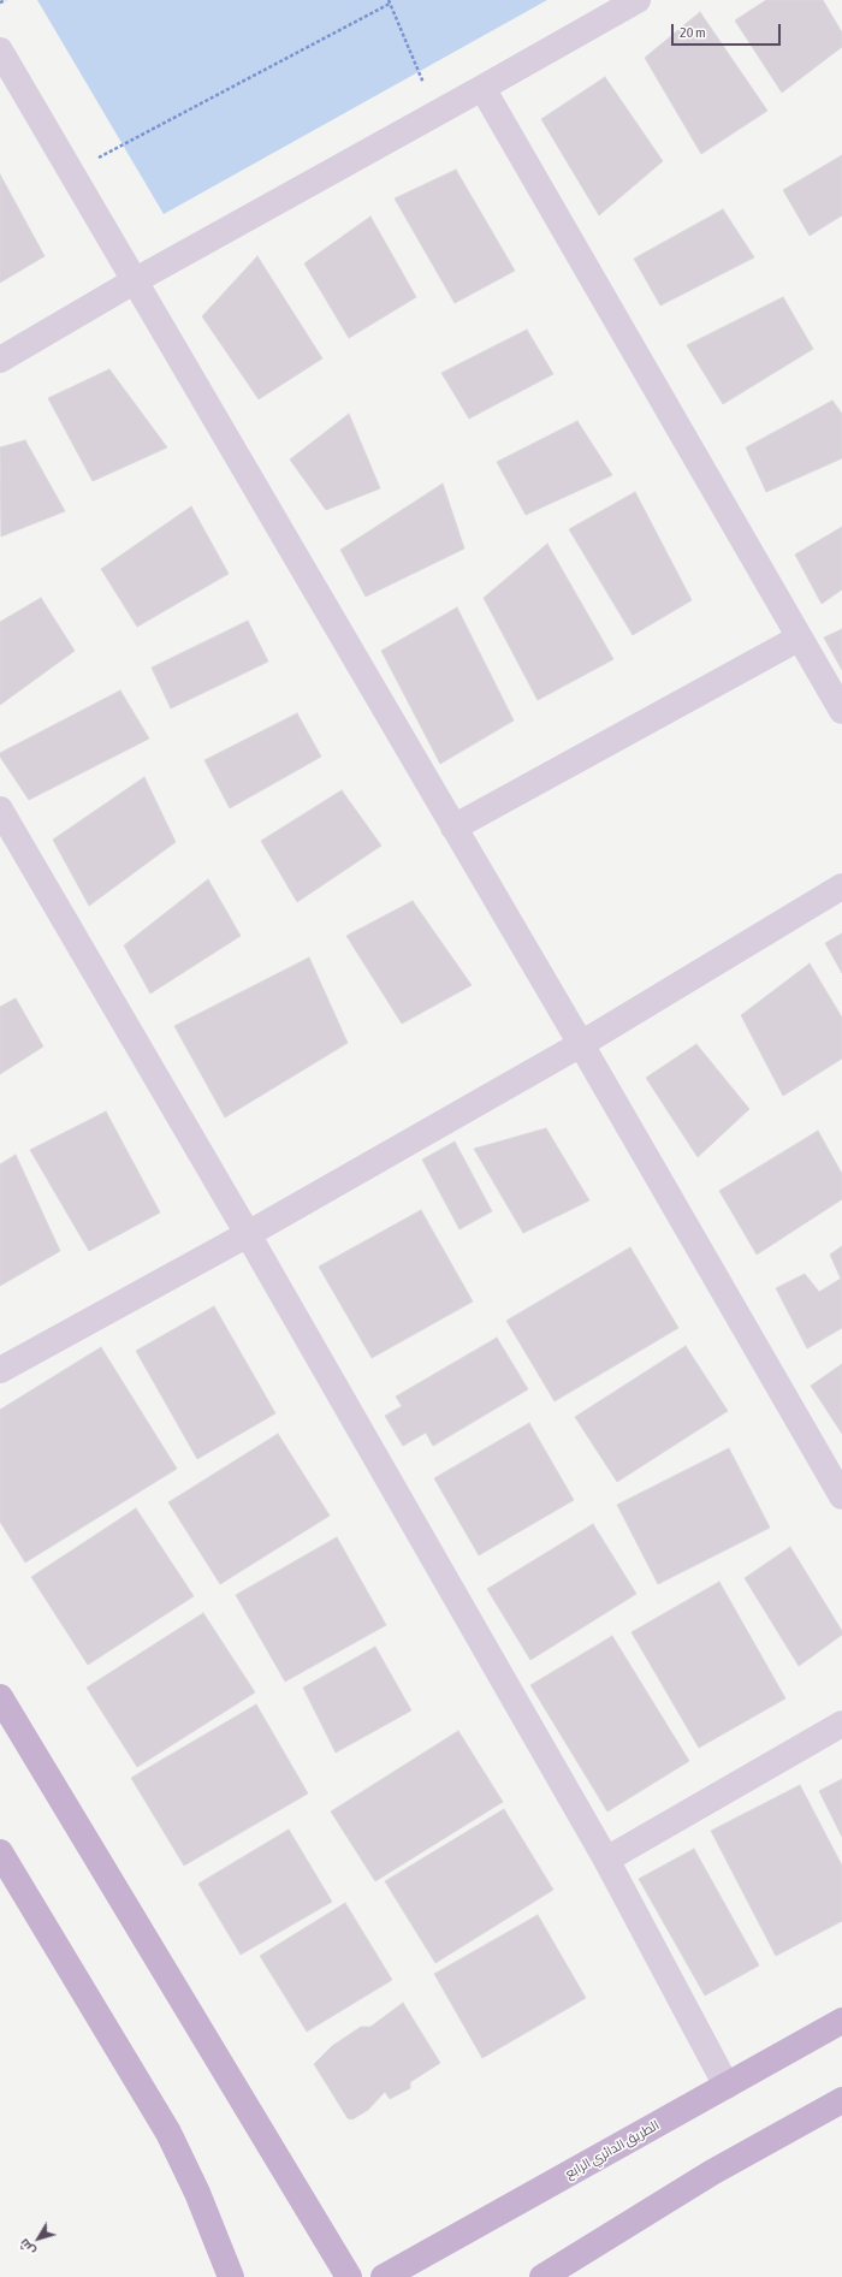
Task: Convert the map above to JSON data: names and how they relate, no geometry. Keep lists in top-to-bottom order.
{
  "streets": {
    "main road": ["الطريق الدائري الرابع"]
  },
  "scale_bar": "20 m",
  "north": "bottom left"
}
